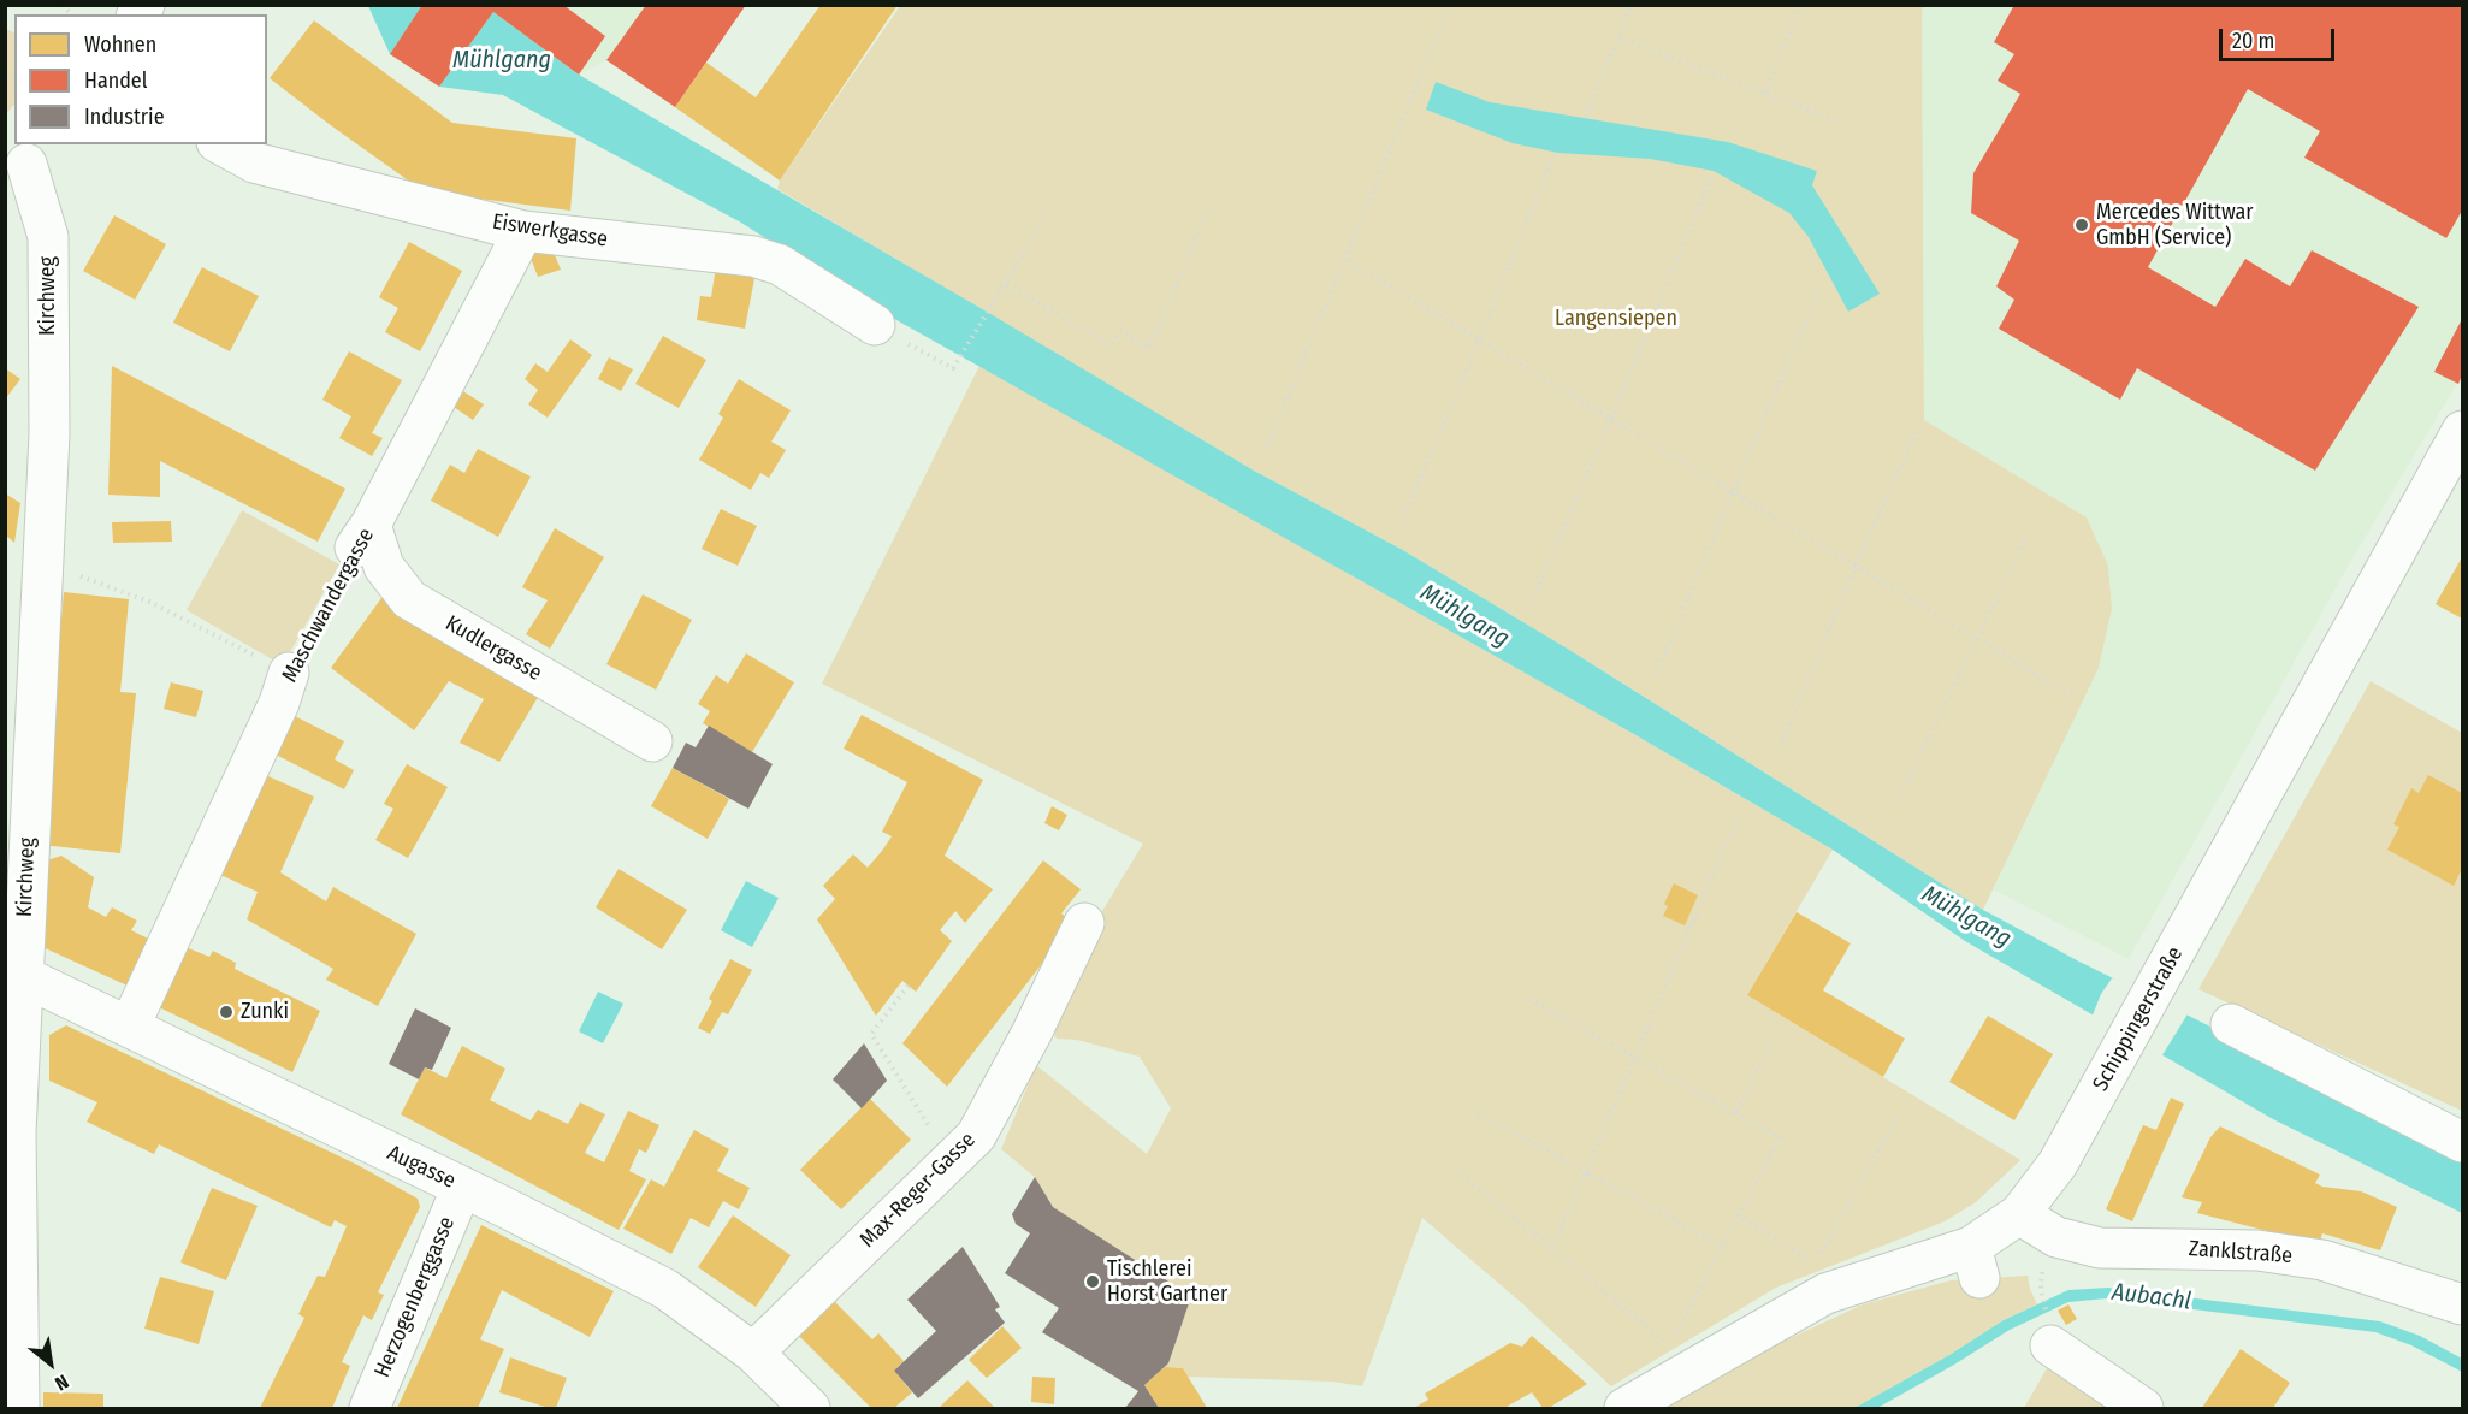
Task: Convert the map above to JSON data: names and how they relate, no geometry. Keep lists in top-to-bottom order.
{
  "streets": {
    "street": [
      "Eiswerkgasse",
      "Kirchweg",
      "Maschwandergasse",
      "Kudlergasse",
      "Schippingerstraße",
      "Augasse",
      "Max-Reger-Gasse",
      "Zanklstraße",
      "Herzogenberggasse"
    ]
  },
  "crossings": [
    ["Eiswerkgasse", "Maschwandergasse"],
    ["Kirchweg", "Augasse"],
    ["Maschwandergasse", "Kudlergasse"],
    ["Maschwandergasse", "Augasse"],
    ["Schippingerstraße", "Zanklstraße"],
    ["Augasse", "Max-Reger-Gasse"],
    ["Augasse", "Herzogenberggasse"]
  ],
  "water": ["Mühlgang", "Aubachl"],
  "parks": ["Langensiepen"],
  "places": ["Mercedes Wittwar GmbH (Service)", "Zunki", "Tischlerei Horst Gartner"],
  "legend": ["Wohnen", "Handel", "Industrie"],
  "scale_bar": "20 m",
  "north": "bottom right"
}
